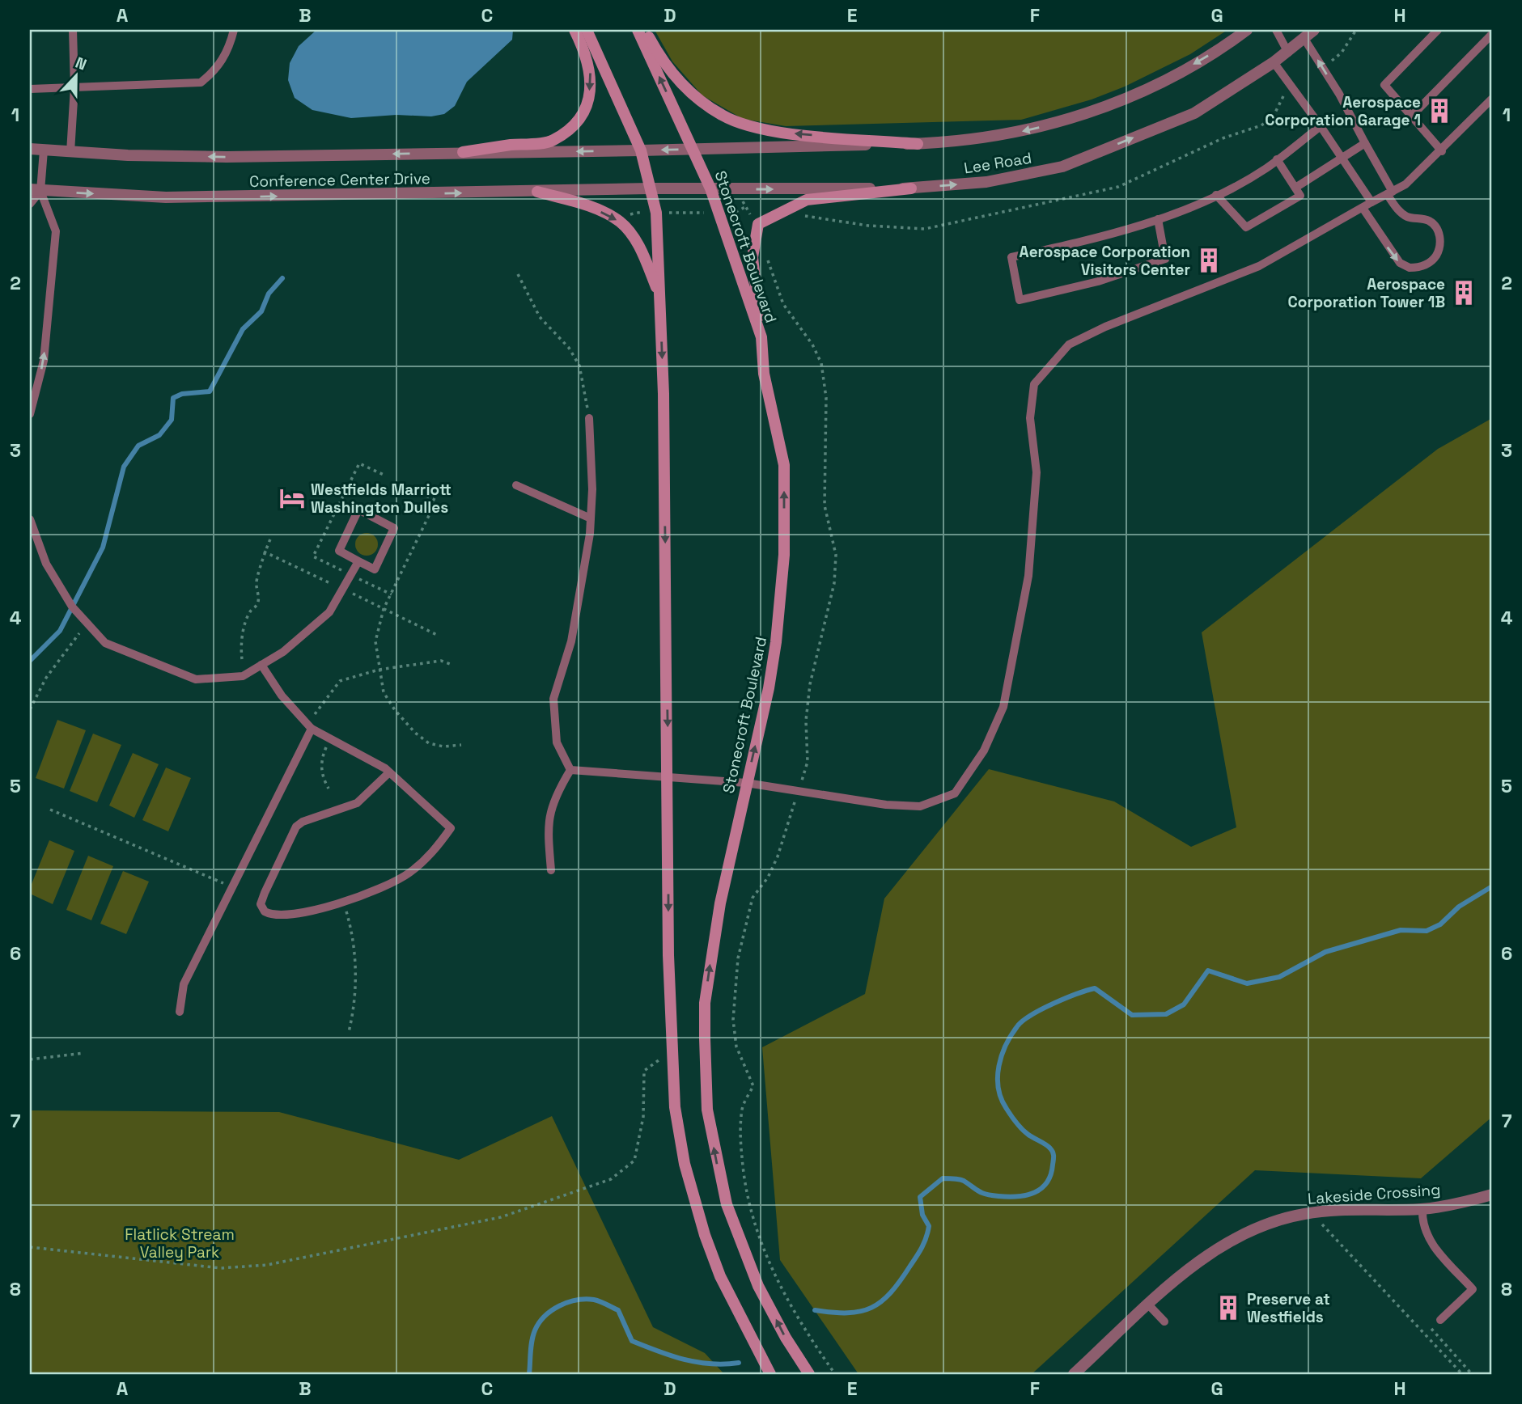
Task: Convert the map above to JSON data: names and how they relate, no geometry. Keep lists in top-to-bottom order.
{
  "streets": {
    "main road": ["Stonecroft Boulevard"],
    "street": ["Lee Road", "Conference Center Drive", "Lakeside Crossing"]
  },
  "crossings": [
    ["Lee Road", "Conference Center Drive"],
    ["Lee Road", "Stonecroft Boulevard"]
  ],
  "parks": ["Flatlick Stream Valley Park"],
  "places": {
    "building": [
      "Aerospace Corporation Garage 1",
      "Aerospace Corporation Visitors Center",
      "Aerospace Corporation Tower 1B",
      "Preserve at Westfields"
    ],
    "hotel": ["Westfields Marriott Washington Dulles"]
  },
  "north": "top",
  "grid": {
    "columns": [
      "A",
      "B",
      "C",
      "D",
      "E",
      "F",
      "G",
      "H"
    ],
    "rows": [
      "1",
      "2",
      "3",
      "4",
      "5",
      "6",
      "7",
      "8"
    ]
  }
}
